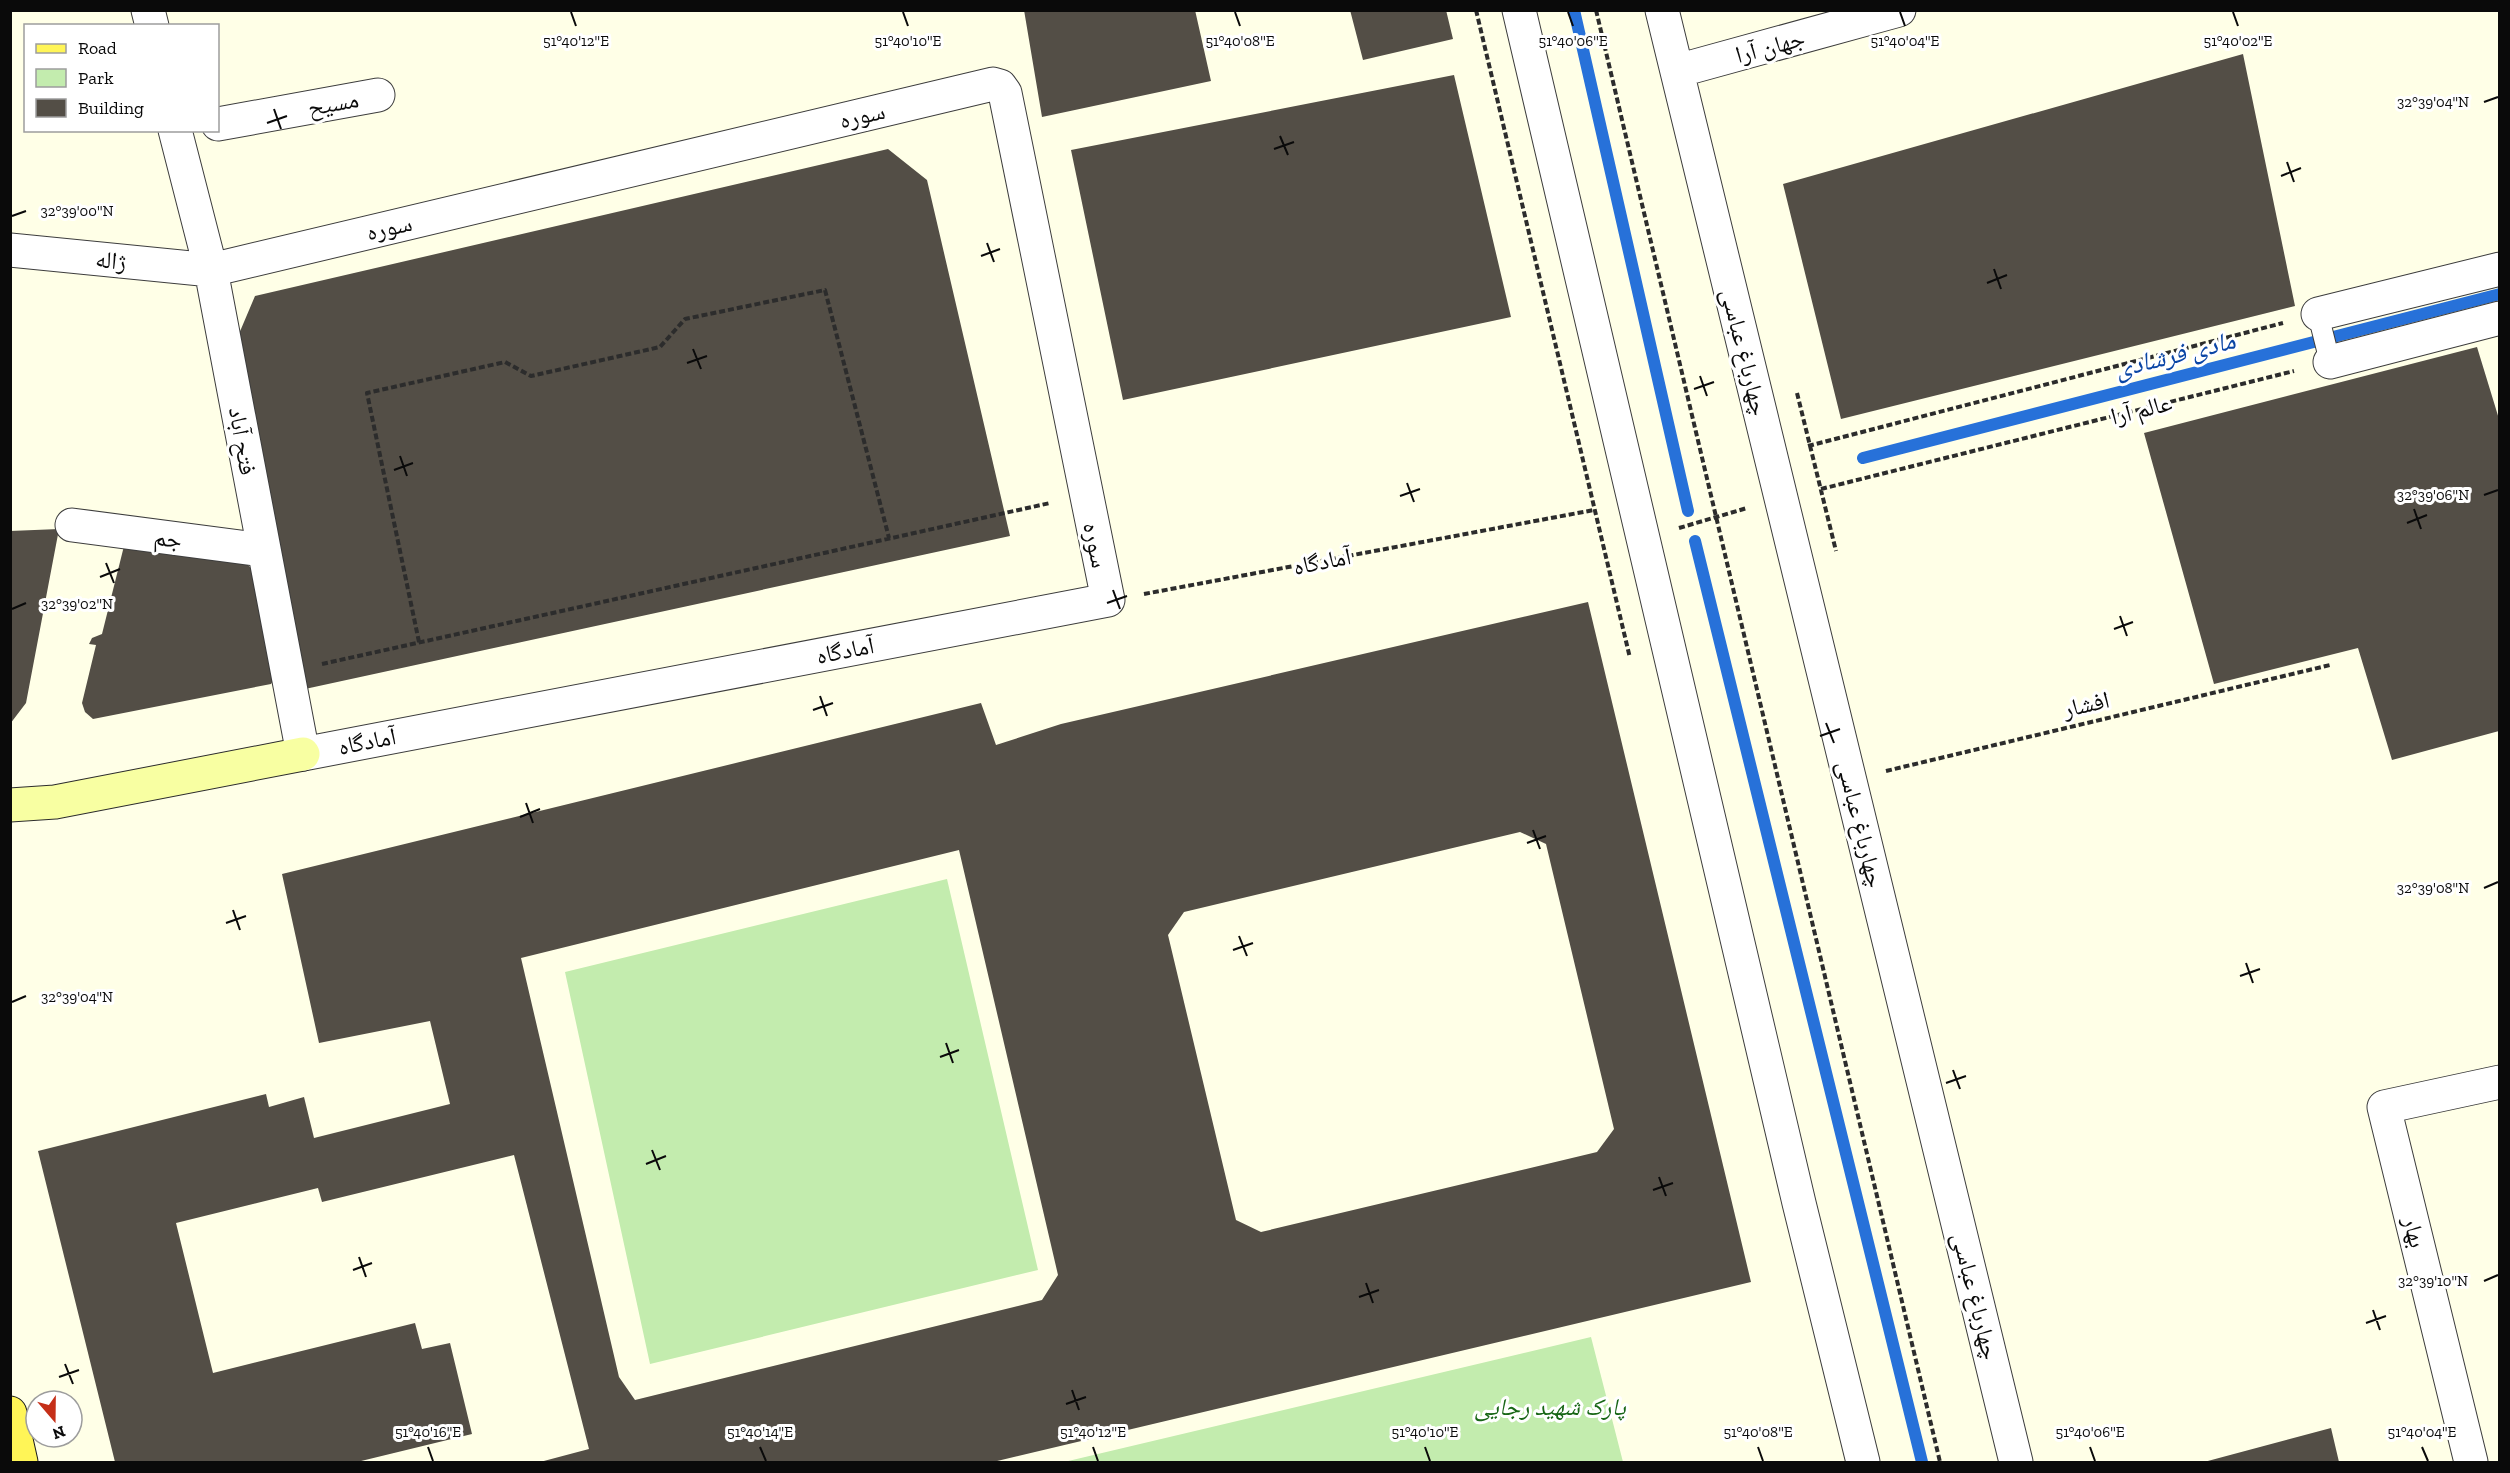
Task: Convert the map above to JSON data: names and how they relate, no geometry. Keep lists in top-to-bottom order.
{
  "streets": {
    "street": [
      "جهان آرا",
      "مسیح",
      "سوره",
      "ژاله",
      "چهارباغ عباسی",
      "فتح آباد",
      "جم",
      "آمادگاه",
      "بهار"
    ],
    "path": ["عالم آرا", "افشار"]
  },
  "crossings": [
    ["جهان آرا", "چهارباغ عباسی"],
    ["سوره", "ژاله"],
    ["سوره", "فتح آباد"],
    ["سوره", "آمادگاه"],
    ["ژاله", "فتح آباد"],
    ["چهارباغ عباسی", "عالم آرا"],
    ["چهارباغ عباسی", "افشار"],
    ["فتح آباد", "جم"],
    ["فتح آباد", "آمادگاه"]
  ],
  "water": ["مادی فرشادی"],
  "parks": ["پارک شهید رجایی"],
  "legend": ["Road", "Park", "Building"],
  "north": "bottom",
  "coordinates": [
    "51°40'12\"E",
    "51°40'10\"E",
    "51°40'08\"E",
    "51°40'06\"E",
    "51°40'04\"E",
    "51°40'02\"E",
    "32°39'04\"N",
    "32°39'00\"N",
    "32°39'06\"N",
    "32°39'02\"N",
    "32°39'08\"N",
    "32°39'10\"N",
    "51°40'16\"E",
    "51°40'14\"E"
  ]
}
